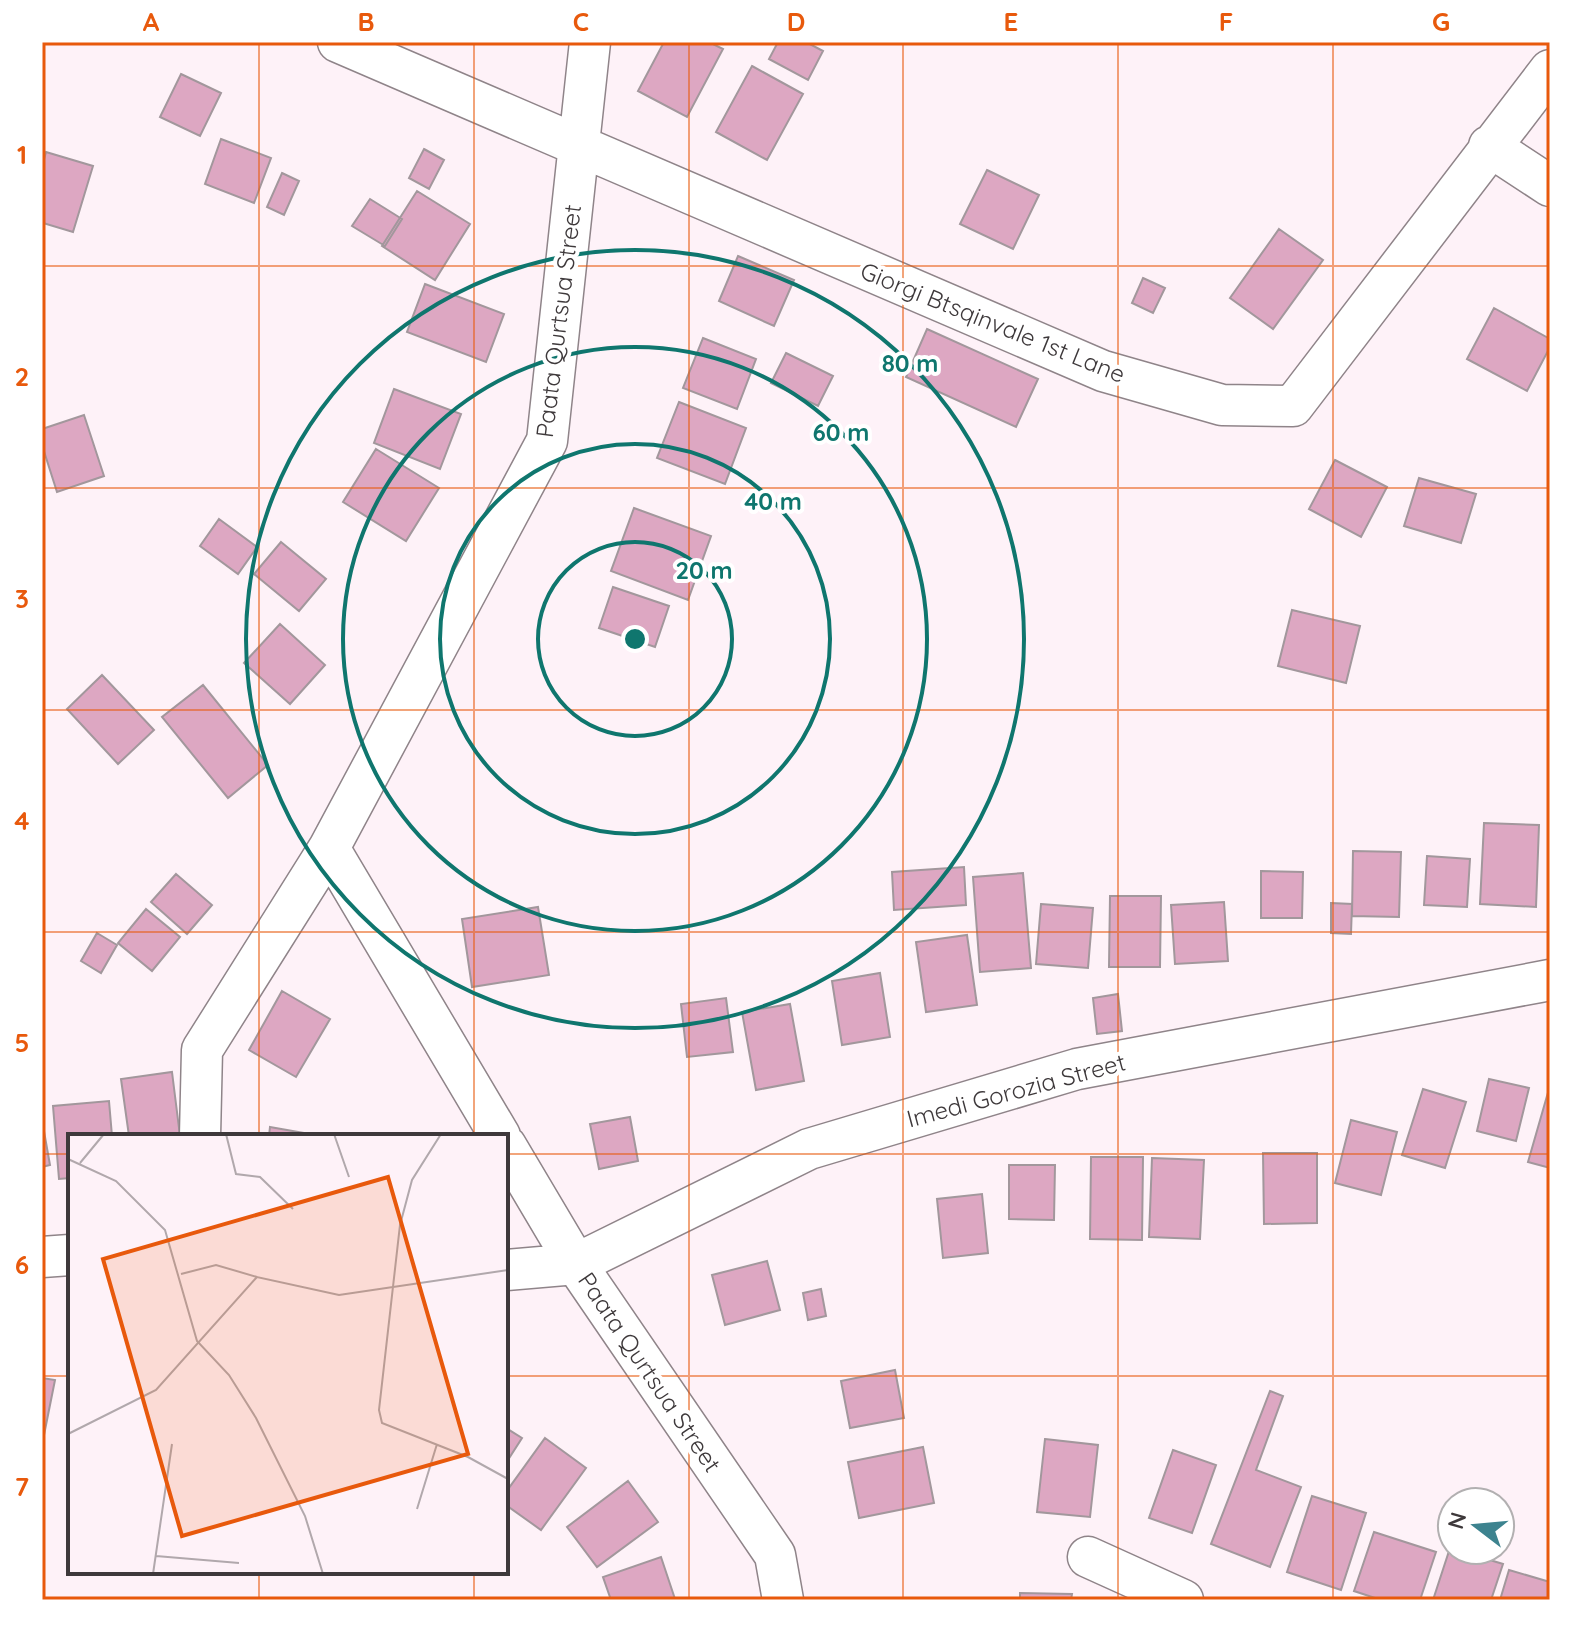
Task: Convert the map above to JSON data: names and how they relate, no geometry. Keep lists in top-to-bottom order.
{
  "streets": {
    "street": ["Paata Qurtsua Street", "Giorgi Btsqinvale 1st Lane", "Imedi Gorozia Street"]
  },
  "crossings": [
    ["Paata Qurtsua Street", "Giorgi Btsqinvale 1st Lane"],
    ["Paata Qurtsua Street", "Imedi Gorozia Street"]
  ],
  "north": "left",
  "grid": {
    "columns": [
      "A",
      "B",
      "C",
      "D",
      "E",
      "F",
      "G"
    ],
    "rows": [
      "1",
      "2",
      "3",
      "4",
      "5",
      "6",
      "7"
    ]
  },
  "rings": [
    "80 m",
    "60 m",
    "40 m",
    "20 m"
  ]
}
